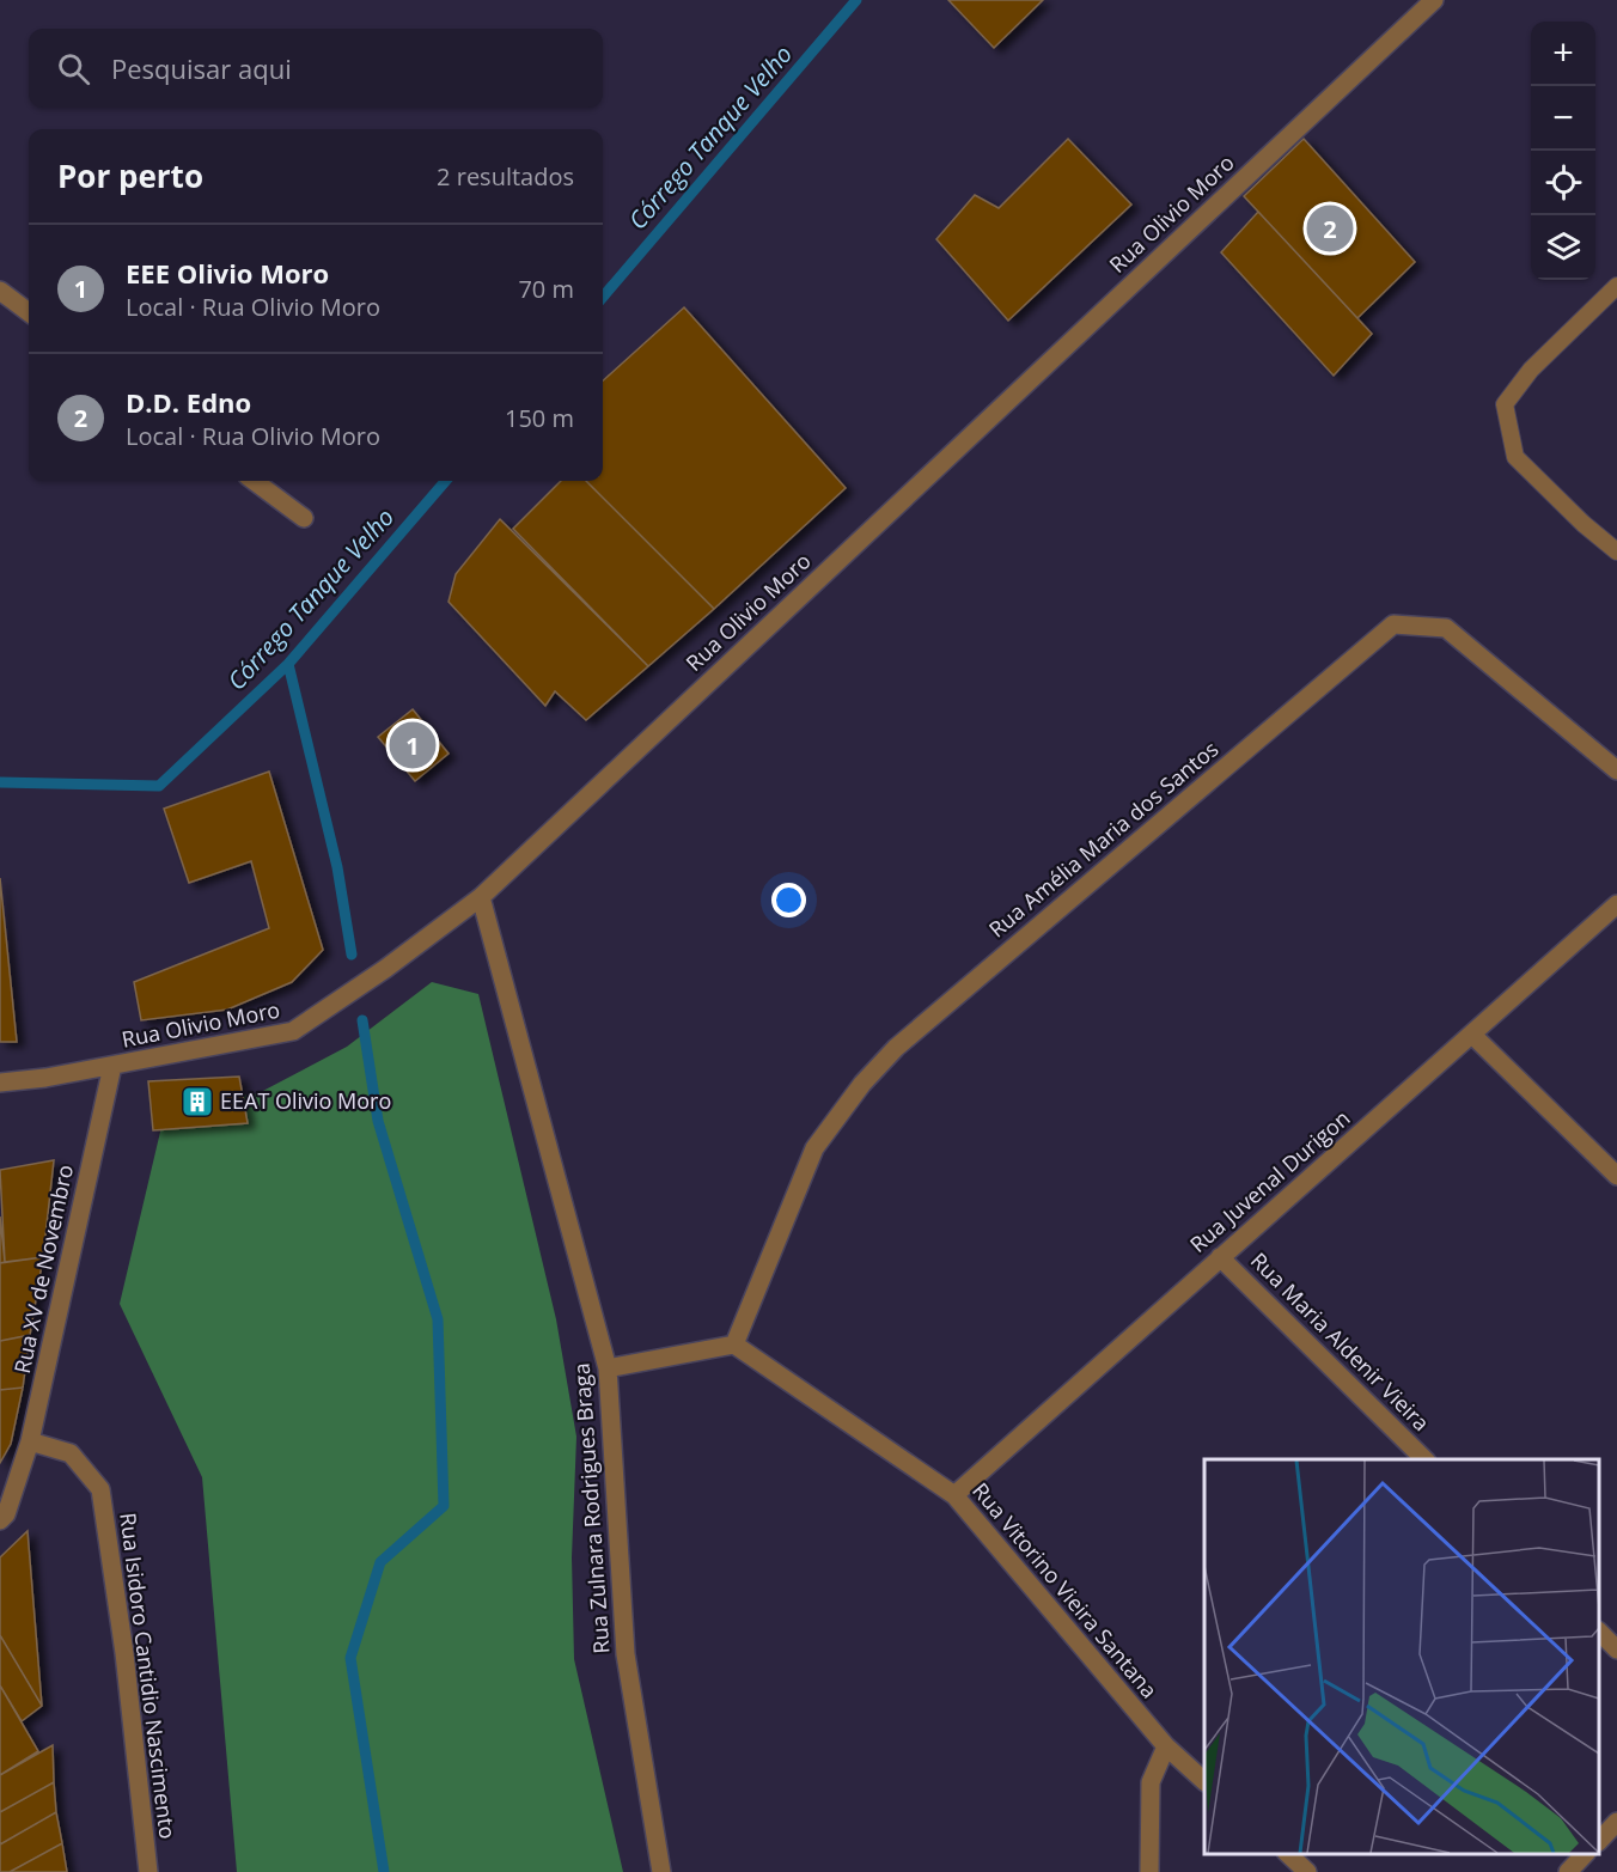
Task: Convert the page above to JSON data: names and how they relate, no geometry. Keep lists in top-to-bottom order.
{
  "streets": {
    "street": [
      "Rua Olivio Moro",
      "Rua Amélia Maria dos Santos",
      "Rua Juvenal Durigon",
      "Rua XV de Novembro",
      "Rua Maria Aldenir Vieira",
      "Rua Zulnara Rodrigues Braga",
      "Rua Vitorino Vieira Santana",
      "Rua Isidoro Cantidio Nascimento"
    ]
  },
  "crossings": [
    ["Rua Olivio Moro", "Rua XV de Novembro"],
    ["Rua Olivio Moro", "Rua Zulnara Rodrigues Braga"],
    ["Rua Amélia Maria dos Santos", "Rua Vitorino Vieira Santana"],
    ["Rua Juvenal Durigon", "Rua Maria Aldenir Vieira"],
    ["Rua Juvenal Durigon", "Rua Vitorino Vieira Santana"],
    ["Rua XV de Novembro", "Rua Isidoro Cantidio Nascimento"]
  ],
  "water": ["Córrego Tanque Velho"],
  "places": {
    "building": ["EEAT Olivio Moro"]
  },
  "page": {
    "map_buttons": ["+", "−"],
    "search": "Pesquisar aqui",
    "heading": ["Por perto", "2 resultados"],
    "pins": ["2", "1"],
    "list": [
      {
        "mark": "1",
        "name": "EEE Olivio Moro",
        "note": "Local · Rua Olivio Moro",
        "value": "70 m"
      },
      {
        "mark": "2",
        "name": "D.D. Edno",
        "note": "Local · Rua Olivio Moro",
        "value": "150 m"
      }
    ]
  }
}
